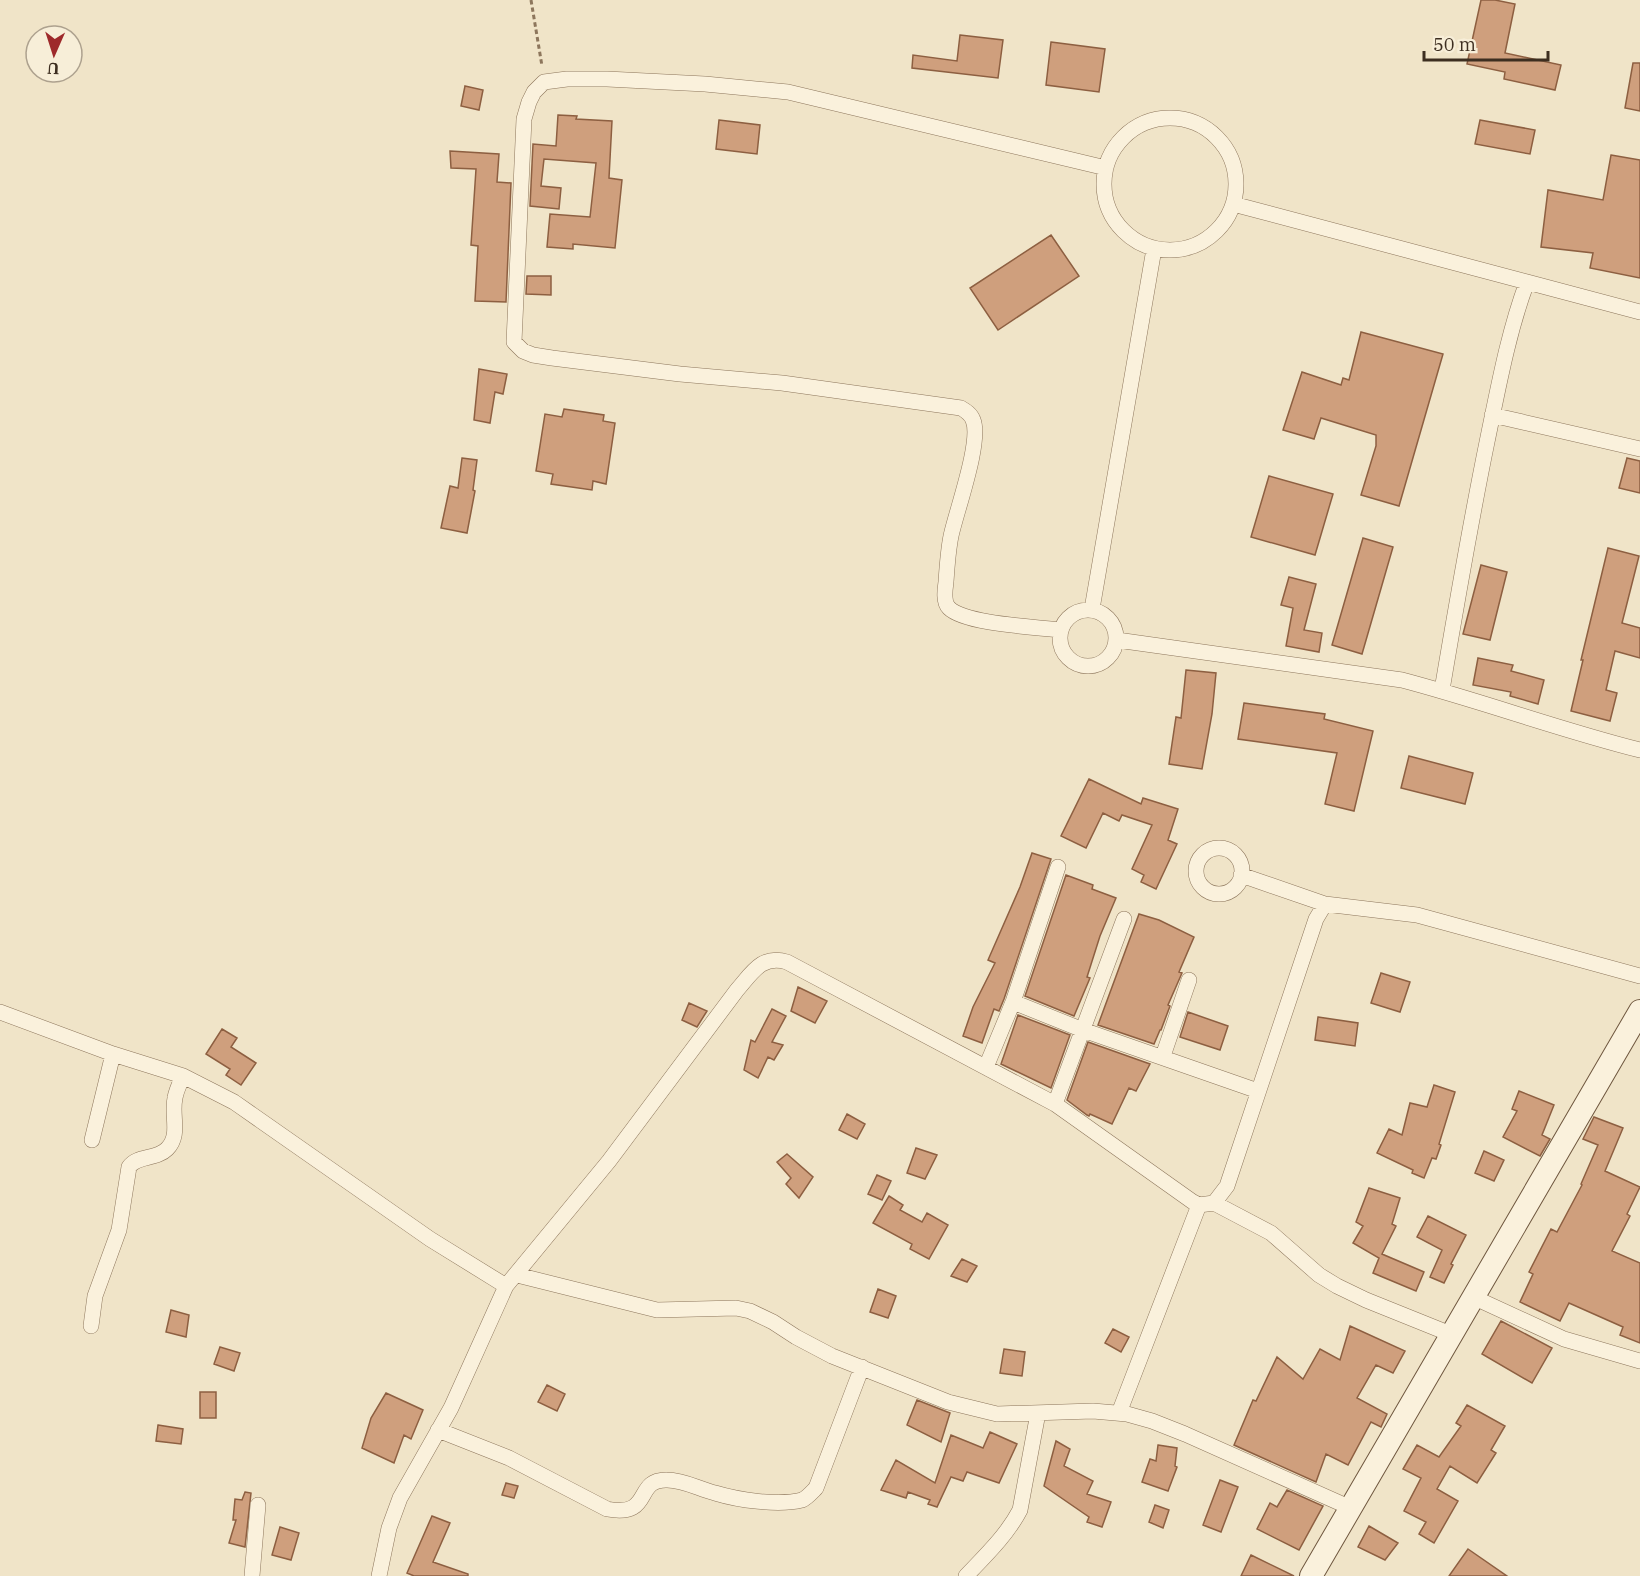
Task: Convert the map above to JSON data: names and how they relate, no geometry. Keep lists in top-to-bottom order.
{
  "scale_bar": "50 m",
  "north": "bottom"
}
